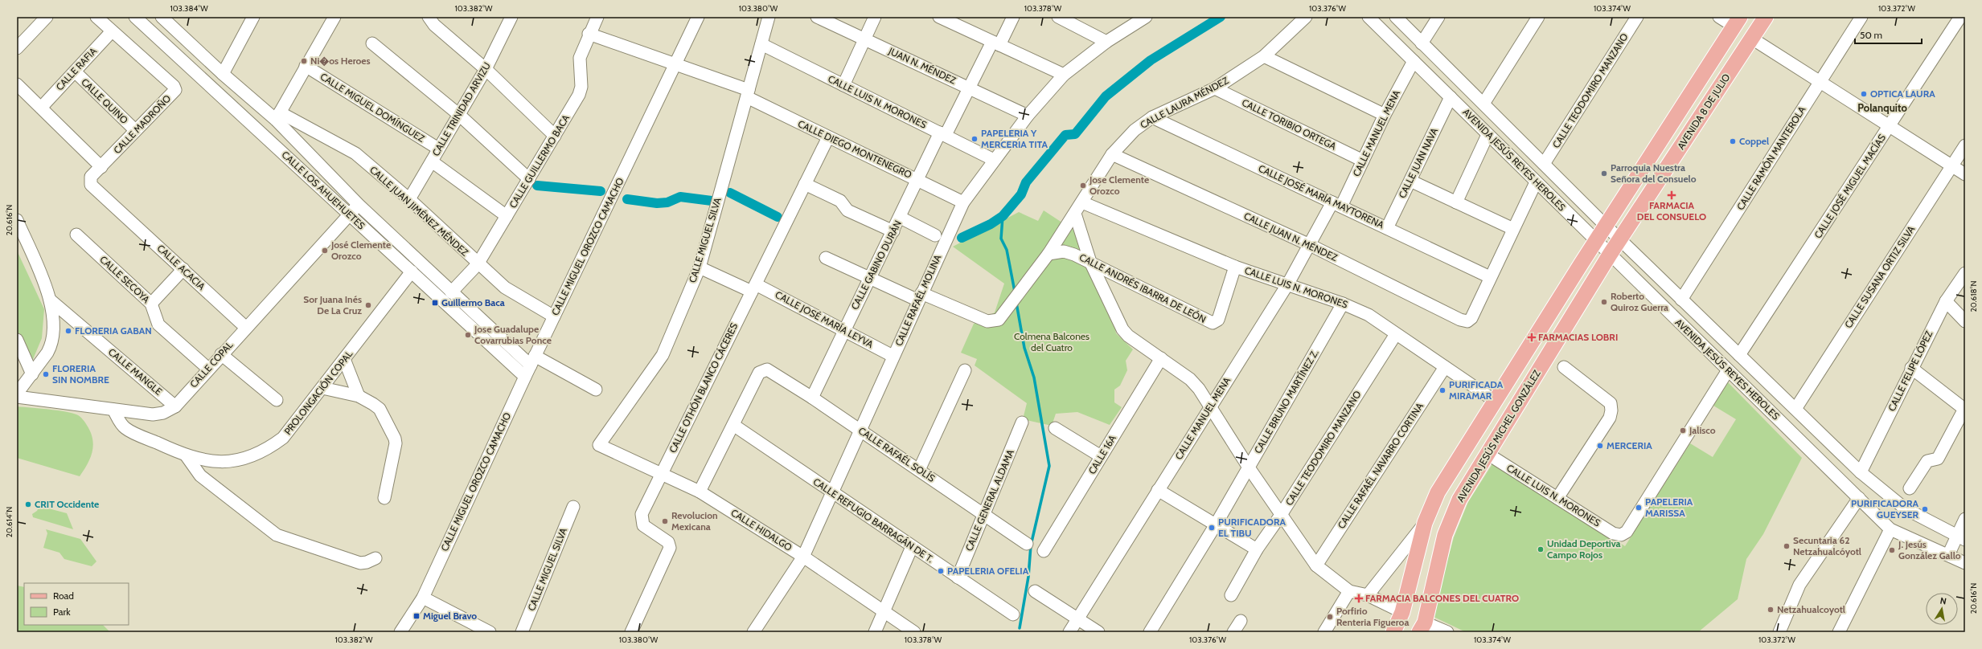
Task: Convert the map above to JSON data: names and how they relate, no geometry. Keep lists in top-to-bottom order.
{
  "streets": {
    "main road": ["AVENIDA 8 DE JULIO", "AVENIDA JESÚS MICHEL GONZÁLEZ"],
    "street": [
      "JUAN N. MÉNDEZ",
      "CALLE RAFIA",
      "CALLE TEODOMIRO MANZANO",
      "CALLE QUINO",
      "CALLE LUIS N. MORONES",
      "CALLE LAURA MÉNDEZ",
      "CALLE MIGUEL DOMÍNGUEZ",
      "CALLE TRINIDAD ARVIZU",
      "CALLE MADROÑO",
      "CALLE TORIBIO ORTEGA",
      "CALLE MANUEL MENA",
      "CALLE DIEGO MONTENEGRO",
      "CALLE RAMÓN MANTEROLA",
      "AVENIDA JESÚS REYES HEROLES",
      "CALLE GUILLERMO BACA",
      "CALLE JUAN NAVA",
      "CALLE JOSÉ MIGUEL MACÍAS",
      "CALLE LOS AHUEHUETES",
      "CALLE JOSÉ MARÍA MAYTORENA",
      "CALLE JUAN JIMÉNEZ MÉNDEZ",
      "CALLE JUAN N. MÉNDEZ",
      "CALLE MIGUEL SILVA",
      "CALLE MIGUEL OROZCO CAMACHO",
      "CALLE GABINO DURÁN",
      "CALLE ACACIA",
      "CALLE SUSANA ORTIZ SILVA",
      "CALLE SECOYA",
      "CALLE ANDRÉS IBARRA DE LEÓN",
      "CALLE RAFAÉL MOLINA",
      "CALLE JOSÉ MARÍA LEYVA",
      "CALLE COPAL",
      "CALLE FELIPE LÓPEZ",
      "CALLE MANGLE",
      "CALLE OTHÓN BLANCO CÁCERES",
      "PROLONGACIÓN COPAL",
      "CALLE BRUNO MARTÍNEZ Z.",
      "CALLE RAFAÉL SOLÍS",
      "CALLE 16A",
      "CALLE RAFAÉL NAVARRO CORTINA",
      "CALLE GENERAL ALDAMA",
      "CALLE REFUGIO BARRAGÁN DE T.",
      "CALLE HIDALGO"
    ]
  },
  "crossings": [
    ["JUAN N. MÉNDEZ", "CALLE GABINO DURÁN"],
    ["JUAN N. MÉNDEZ", "CALLE RAFAÉL MOLINA"],
    ["CALLE RAFIA", "CALLE QUINO"],
    ["CALLE RAFIA", "CALLE MADROÑO"],
    ["CALLE TEODOMIRO MANZANO", "CALLE LUIS N. MORONES"],
    ["CALLE TEODOMIRO MANZANO", "AVENIDA JESÚS REYES HEROLES"],
    ["CALLE QUINO", "CALLE MADROÑO"],
    ["CALLE LUIS N. MORONES", "CALLE LAURA MÉNDEZ"],
    ["CALLE LUIS N. MORONES", "CALLE MANUEL MENA"],
    ["CALLE LUIS N. MORONES", "AVENIDA JESÚS REYES HEROLES"],
    ["CALLE LUIS N. MORONES", "CALLE MIGUEL SILVA"],
    ["CALLE LUIS N. MORONES", "CALLE GABINO DURÁN"],
    ["CALLE LUIS N. MORONES", "CALLE ANDRÉS IBARRA DE LEÓN"],
    ["CALLE LUIS N. MORONES", "CALLE RAFAÉL MOLINA"],
    ["CALLE LUIS N. MORONES", "CALLE BRUNO MARTÍNEZ Z."],
    ["CALLE LUIS N. MORONES", "AVENIDA JESÚS MICHEL GONZÁLEZ"],
    ["CALLE LUIS N. MORONES", "CALLE RAFAÉL NAVARRO CORTINA"],
    ["CALLE LAURA MÉNDEZ", "CALLE TORIBIO ORTEGA"],
    ["CALLE LAURA MÉNDEZ", "CALLE JOSÉ MARÍA MAYTORENA"],
    ["CALLE LAURA MÉNDEZ", "CALLE JUAN N. MÉNDEZ"],
    ["CALLE LAURA MÉNDEZ", "CALLE GABINO DURÁN"],
    ["CALLE LAURA MÉNDEZ", "CALLE ANDRÉS IBARRA DE LEÓN"],
    ["CALLE LAURA MÉNDEZ", "CALLE RAFAÉL MOLINA"],
    ["CALLE MIGUEL DOMÍNGUEZ", "CALLE TRINIDAD ARVIZU"],
    ["CALLE TRINIDAD ARVIZU", "CALLE JUAN JIMÉNEZ MÉNDEZ"],
    ["AVENIDA 8 DE JULIO", "AVENIDA JESÚS REYES HEROLES"],
    ["AVENIDA 8 DE JULIO", "AVENIDA JESÚS MICHEL GONZÁLEZ"],
    ["CALLE MADROÑO", "CALLE ACACIA"],
    ["CALLE TORIBIO ORTEGA", "CALLE MANUEL MENA"],
    ["CALLE MANUEL MENA", "AVENIDA JESÚS REYES HEROLES"],
    ["CALLE MANUEL MENA", "CALLE JOSÉ MARÍA MAYTORENA"],
    ["CALLE MANUEL MENA", "CALLE JUAN N. MÉNDEZ"],
    ["CALLE DIEGO MONTENEGRO", "CALLE GUILLERMO BACA"],
    ["CALLE DIEGO MONTENEGRO", "CALLE MIGUEL SILVA"],
    ["CALLE DIEGO MONTENEGRO", "CALLE MIGUEL OROZCO CAMACHO"],
    ["CALLE DIEGO MONTENEGRO", "CALLE GABINO DURÁN"],
    ["CALLE DIEGO MONTENEGRO", "CALLE RAFAÉL MOLINA"],
    ["CALLE DIEGO MONTENEGRO", "CALLE OTHÓN BLANCO CÁCERES"],
    ["CALLE RAMÓN MANTEROLA", "AVENIDA JESÚS REYES HEROLES"],
    ["AVENIDA JESÚS REYES HEROLES", "CALLE JUAN NAVA"],
    ["AVENIDA JESÚS REYES HEROLES", "CALLE JOSÉ MIGUEL MACÍAS"],
    ["AVENIDA JESÚS REYES HEROLES", "CALLE SUSANA ORTIZ SILVA"],
    ["AVENIDA JESÚS REYES HEROLES", "CALLE FELIPE LÓPEZ"],
    ["AVENIDA JESÚS REYES HEROLES", "AVENIDA JESÚS MICHEL GONZÁLEZ"],
    ["CALLE GUILLERMO BACA", "CALLE LOS AHUEHUETES"],
    ["CALLE GUILLERMO BACA", "CALLE JUAN JIMÉNEZ MÉNDEZ"],
    ["CALLE JUAN NAVA", "CALLE JOSÉ MARÍA MAYTORENA"],
    ["CALLE LOS AHUEHUETES", "CALLE JUAN JIMÉNEZ MÉNDEZ"],
    ["CALLE LOS AHUEHUETES", "CALLE MIGUEL OROZCO CAMACHO"],
    ["CALLE LOS AHUEHUETES", "CALLE COPAL"],
    ["CALLE LOS AHUEHUETES", "PROLONGACIÓN COPAL"],
    ["CALLE JOSÉ MARÍA MAYTORENA", "CALLE JUAN N. MÉNDEZ"],
    ["CALLE JUAN JIMÉNEZ MÉNDEZ", "CALLE MIGUEL OROZCO CAMACHO"],
    ["CALLE MIGUEL SILVA", "CALLE JOSÉ MARÍA LEYVA"],
    ["CALLE MIGUEL SILVA", "CALLE HIDALGO"],
    ["CALLE GABINO DURÁN", "CALLE JOSÉ MARÍA LEYVA"],
    ["CALLE GABINO DURÁN", "CALLE RAFAÉL SOLÍS"],
    ["CALLE ACACIA", "CALLE COPAL"],
    ["CALLE SECOYA", "CALLE COPAL"],
    ["CALLE RAFAÉL MOLINA", "CALLE JOSÉ MARÍA LEYVA"],
    ["CALLE RAFAÉL MOLINA", "CALLE RAFAÉL SOLÍS"],
    ["CALLE RAFAÉL MOLINA", "CALLE REFUGIO BARRAGÁN DE T."],
    ["CALLE RAFAÉL MOLINA", "CALLE HIDALGO"],
    ["CALLE JOSÉ MARÍA LEYVA", "CALLE OTHÓN BLANCO CÁCERES"],
    ["CALLE COPAL", "CALLE MANGLE"],
    ["CALLE COPAL", "PROLONGACIÓN COPAL"],
    ["CALLE OTHÓN BLANCO CÁCERES", "CALLE HIDALGO"],
    ["CALLE RAFAÉL SOLÍS", "CALLE GENERAL ALDAMA"],
    ["CALLE RAFAÉL SOLÍS", "CALLE REFUGIO BARRAGÁN DE T."],
    ["CALLE GENERAL ALDAMA", "CALLE REFUGIO BARRAGÁN DE T."]
  ],
  "districts": ["Polanquito"],
  "parks": ["Colmena Balcones del Cuatro"],
  "places": {
    "other": [
      "Ni�os Heroes",
      "OPTICA LAURA",
      "PAPELERIA Y MERCERIA TITA",
      "Coppel",
      "Parroquia Nuestra Señora del Consuelo",
      "Jose Clemente Orozco",
      "José Clemente Orozco",
      "Roberto Quiroz Guerra",
      "Sor Juana Inés De La Cruz",
      "FLORERIA GABAN",
      "Jose Guadalupe Covarrubias Ponce",
      "FLORERIA SIN NOMBRE",
      "PURIFICADA MIRAMAR",
      "Jalisco",
      "MERCERIA",
      "CRIT Occidente",
      "PAPELERIA MARISSA",
      "PURIFICADORA GUEYSER",
      "Revolucion Mexicana",
      "PURIFICADORA EL TIBU",
      "Secuntaria 62 Netzahualcóyotl",
      "Unidad Deportiva Campo Rojos",
      "J. Jesús González Gallo",
      "PAPELERIA OFELIA",
      "Netzahualcoyotl",
      "Porfirio Renteria Figueroa"
    ],
    "health": ["FARMACIA DEL CONSUELO", "FARMACIAS LOBRI", "FARMACIA BALCONES DEL CUATRO"],
    "transit": ["Guillermo Baca", "Miguel Bravo"]
  },
  "legend": ["Road", "Park"],
  "scale_bar": "50 m",
  "north": "top",
  "coordinates": [
    "103.384°W",
    "103.382°W",
    "103.380°W",
    "103.378°W",
    "103.376°W",
    "103.374°W",
    "103.372°W",
    "20.616°N",
    "20.618°N",
    "20.614°N"
  ]
}
